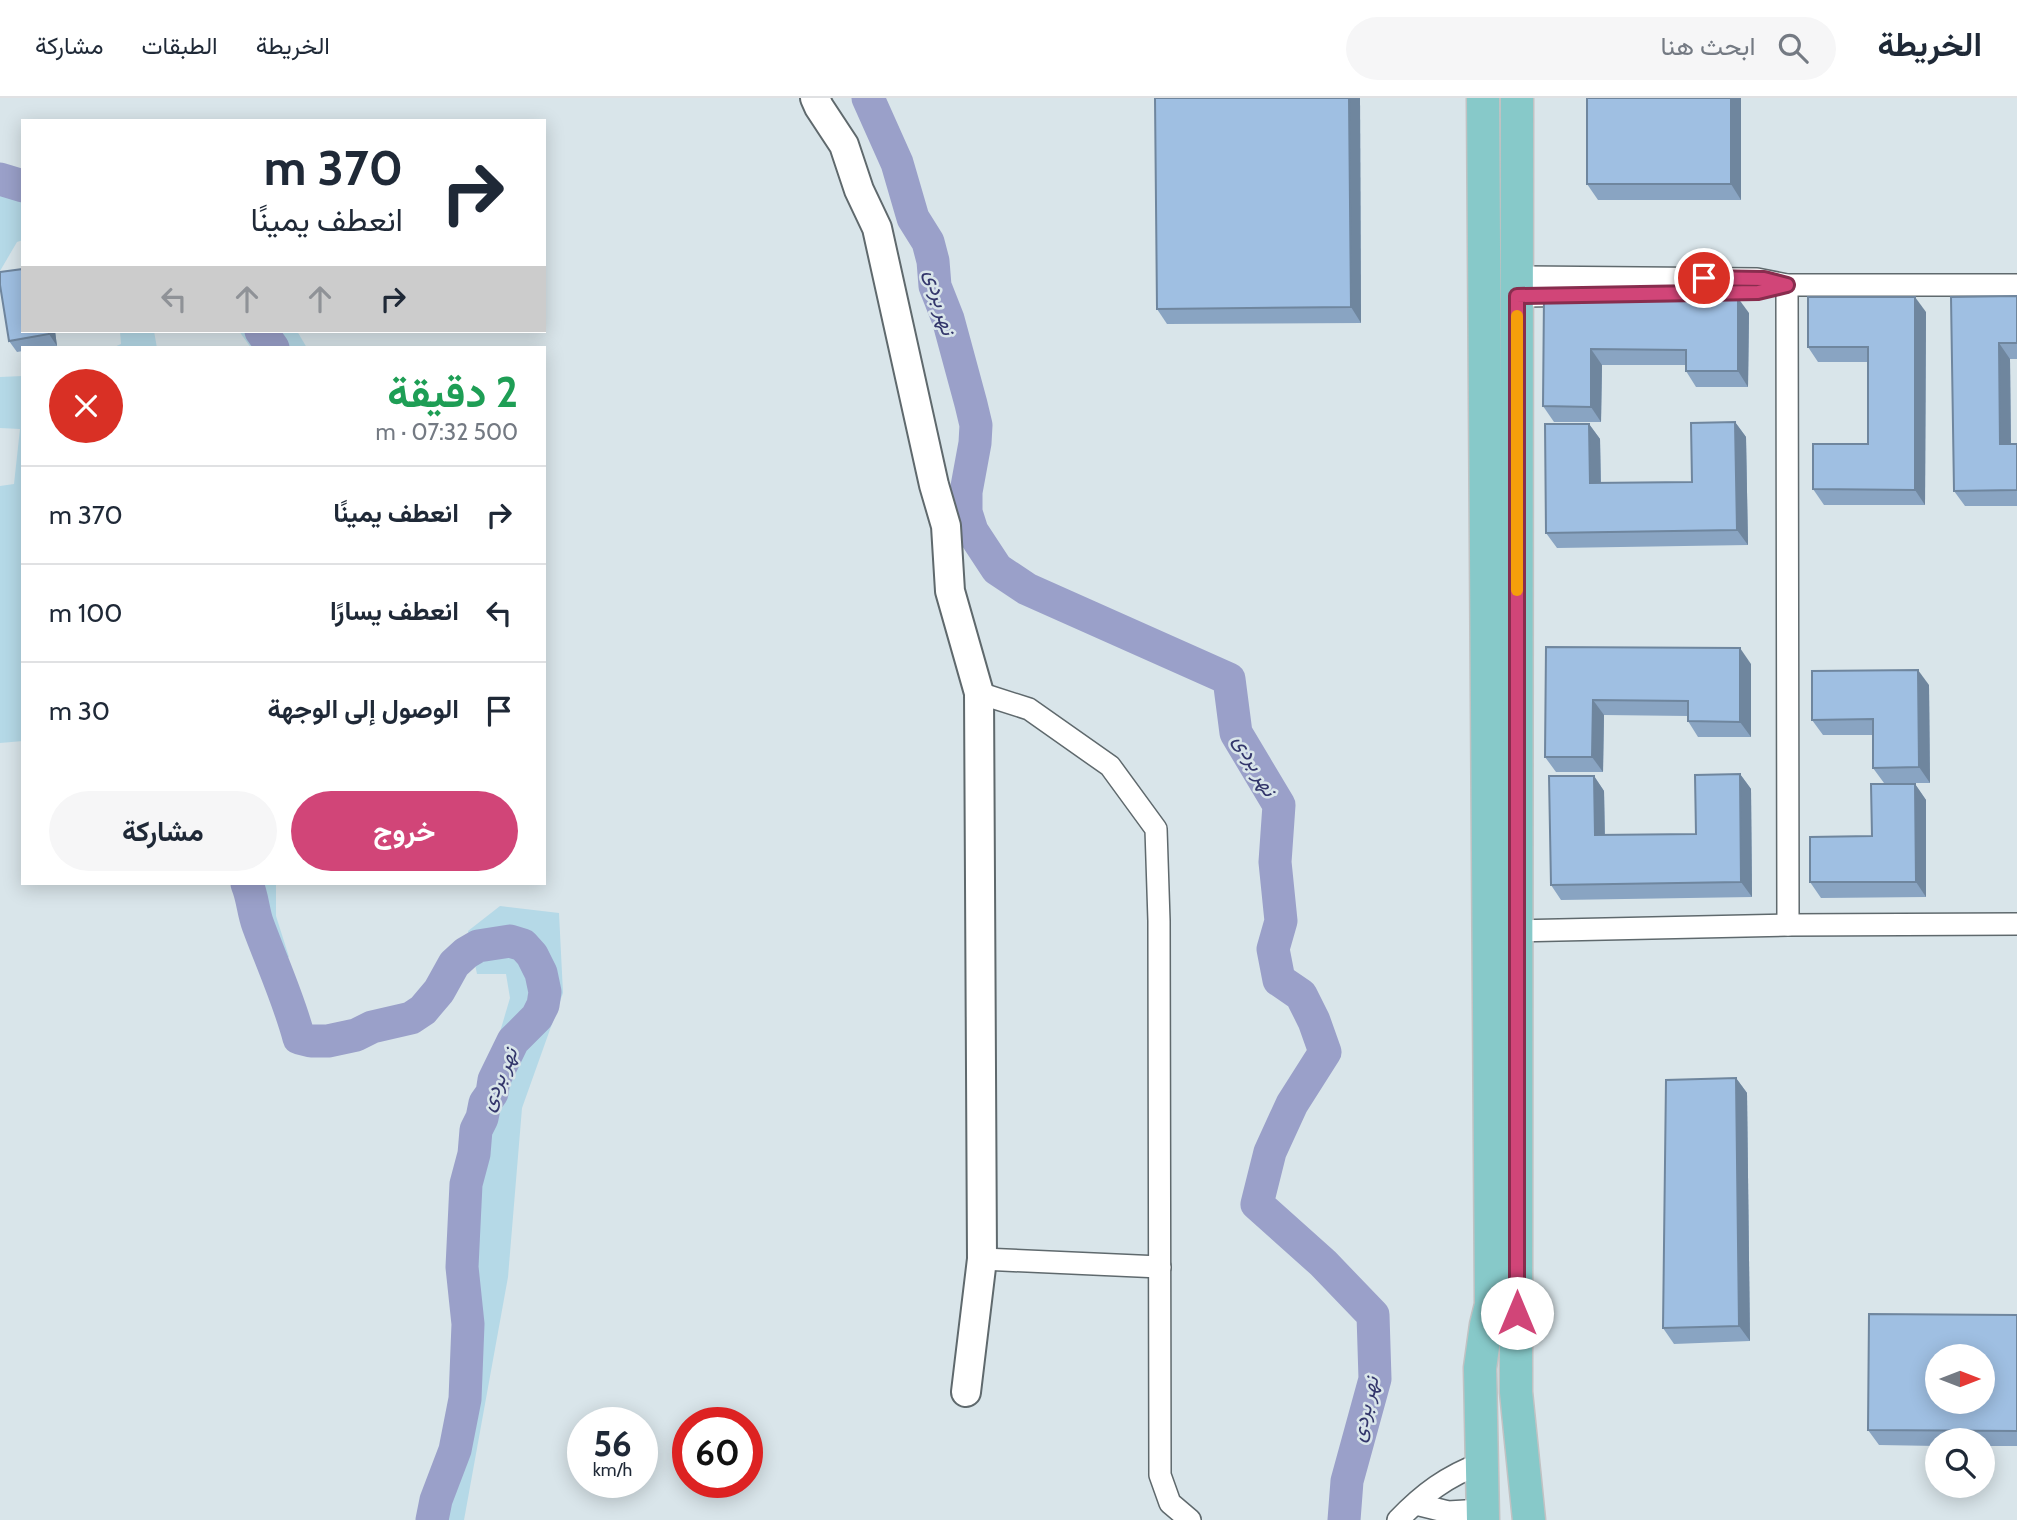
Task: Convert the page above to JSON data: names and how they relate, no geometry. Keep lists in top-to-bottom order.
{
  "water": ["نهر بردى"],
  "north": "right",
  "page": {
    "header": "الخريطة",
    "search": "ابحث هنا",
    "nav": ["الخريطة", "الطبقات", "مشاركة"],
    "turn": ["370 m", "انعطف يمينًا"],
    "heading": ["2 دقيقة", "500 m · 07:32"],
    "list": [
      {
        "name": "انعطف يمينًا",
        "value": "370 m"
      },
      {
        "name": "انعطف يسارًا",
        "value": "100 m"
      },
      {
        "name": "الوصول إلى الوجهة",
        "value": "30 m"
      }
    ],
    "buttons": ["خروج", "مشاركة"],
    "speed": "56 km/h",
    "limit": "60"
  }
}
